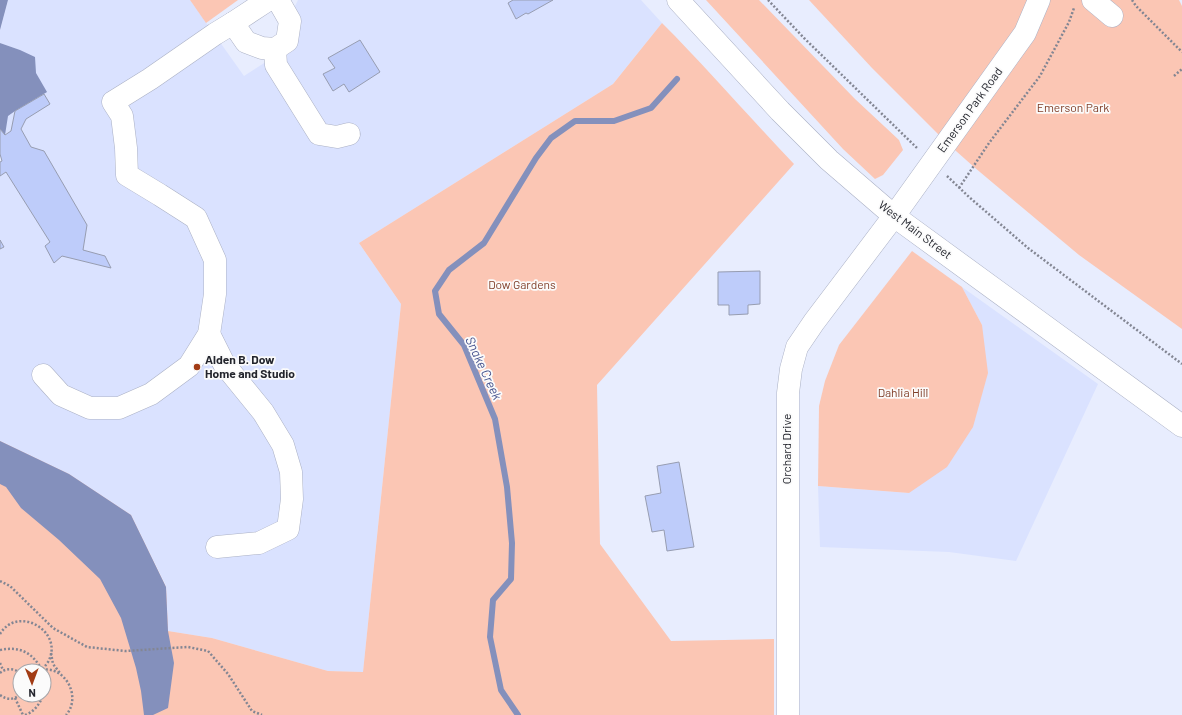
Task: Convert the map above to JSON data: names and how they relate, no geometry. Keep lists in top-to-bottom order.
{
  "streets": {
    "street": ["Emerson Park Road", "West Main Street", "Orchard Drive"]
  },
  "crossings": [
    ["Emerson Park Road", "West Main Street"],
    ["Emerson Park Road", "Orchard Drive"],
    ["West Main Street", "Orchard Drive"]
  ],
  "water": ["Snake Creek"],
  "parks": ["Emerson Park", "Dow Gardens", "Dahlia Hill"],
  "places": ["Alden B. Dow Home and Studio"],
  "north": "bottom"
}
